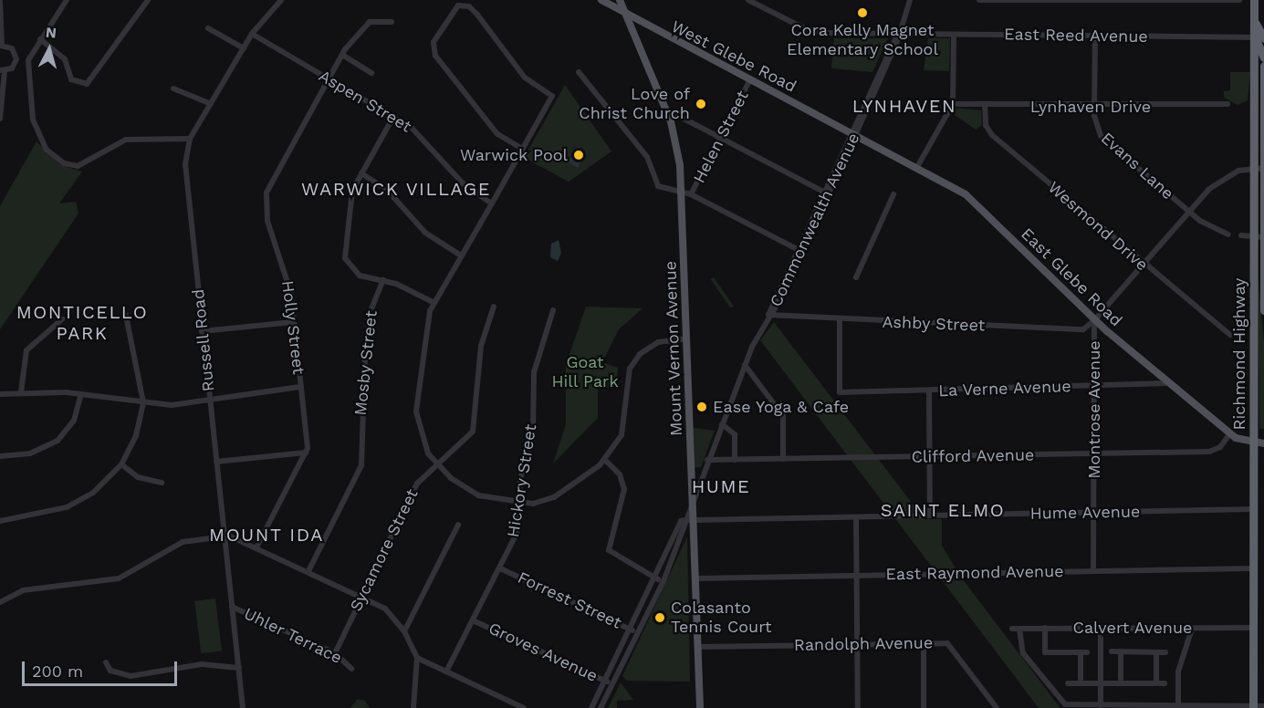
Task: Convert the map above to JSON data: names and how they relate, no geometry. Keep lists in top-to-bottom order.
{
  "streets": {
    "highway": ["Richmond Highway"],
    "main road": ["West Glebe Road", "East Glebe Road", "Mount Vernon Avenue"],
    "street": [
      "East Reed Avenue",
      "Aspen Street",
      "Lynhaven Drive",
      "Helen Street",
      "Evans Lane",
      "Commonwealth Avenue",
      "Wesmond Drive",
      "Ashby Street",
      "Holly Street",
      "Russell Road",
      "Mosby Street",
      "La Verne Avenue",
      "Montrose Avenue",
      "Clifford Avenue",
      "Hickory Street",
      "Hume Avenue",
      "Sycamore Street",
      "East Raymond Avenue",
      "Forrest Street",
      "Calvert Avenue",
      "Uhler Terrace",
      "Randolph Avenue",
      "Groves Avenue"
    ]
  },
  "crossings": [
    ["East Reed Avenue", "Evans Lane"],
    ["East Reed Avenue", "Commonwealth Avenue"],
    ["East Reed Avenue", "Richmond Highway"],
    ["West Glebe Road", "Helen Street"],
    ["West Glebe Road", "Commonwealth Avenue"],
    ["West Glebe Road", "East Glebe Road"],
    ["West Glebe Road", "Mount Vernon Avenue"],
    ["Aspen Street", "Holly Street"],
    ["Aspen Street", "Russell Road"],
    ["Lynhaven Drive", "Evans Lane"],
    ["Lynhaven Drive", "Wesmond Drive"],
    ["Evans Lane", "Montrose Avenue"],
    ["Commonwealth Avenue", "East Glebe Road"],
    ["Commonwealth Avenue", "Ashby Street"],
    ["Commonwealth Avenue", "Mount Vernon Avenue"],
    ["Commonwealth Avenue", "Clifford Avenue"],
    ["Wesmond Drive", "Montrose Avenue"],
    ["East Glebe Road", "Ashby Street"],
    ["East Glebe Road", "Richmond Highway"],
    ["East Glebe Road", "La Verne Avenue"],
    ["East Glebe Road", "Montrose Avenue"],
    ["East Glebe Road", "Clifford Avenue"],
    ["Ashby Street", "La Verne Avenue"],
    ["Ashby Street", "Montrose Avenue"],
    ["Russell Road", "Uhler Terrace"],
    ["Mount Vernon Avenue", "Hume Avenue"],
    ["Mount Vernon Avenue", "East Raymond Avenue"],
    ["Mount Vernon Avenue", "Randolph Avenue"],
    ["Richmond Highway", "Montrose Avenue"],
    ["Richmond Highway", "Hume Avenue"],
    ["Richmond Highway", "East Raymond Avenue"],
    ["Richmond Highway", "Calvert Avenue"],
    ["La Verne Avenue", "Montrose Avenue"],
    ["Montrose Avenue", "Clifford Avenue"],
    ["Montrose Avenue", "Hume Avenue"],
    ["Montrose Avenue", "East Raymond Avenue"],
    ["Hickory Street", "Forrest Street"],
    ["Hickory Street", "Groves Avenue"],
    ["Sycamore Street", "Uhler Terrace"]
  ],
  "districts": [
    "LYNHAVEN",
    "WARWICK VILLAGE",
    "MONTICELLO PARK",
    "HUME",
    "SAINT ELMO",
    "MOUNT IDA"
  ],
  "parks": ["Goat Hill Park"],
  "places": [
    "Cora Kelly Magnet Elementary School",
    "Love of Christ Church",
    "Warwick Pool",
    "Ease Yoga & Cafe",
    "Colasanto Tennis Court"
  ],
  "scale_bar": "200 m",
  "north": "top"
}
